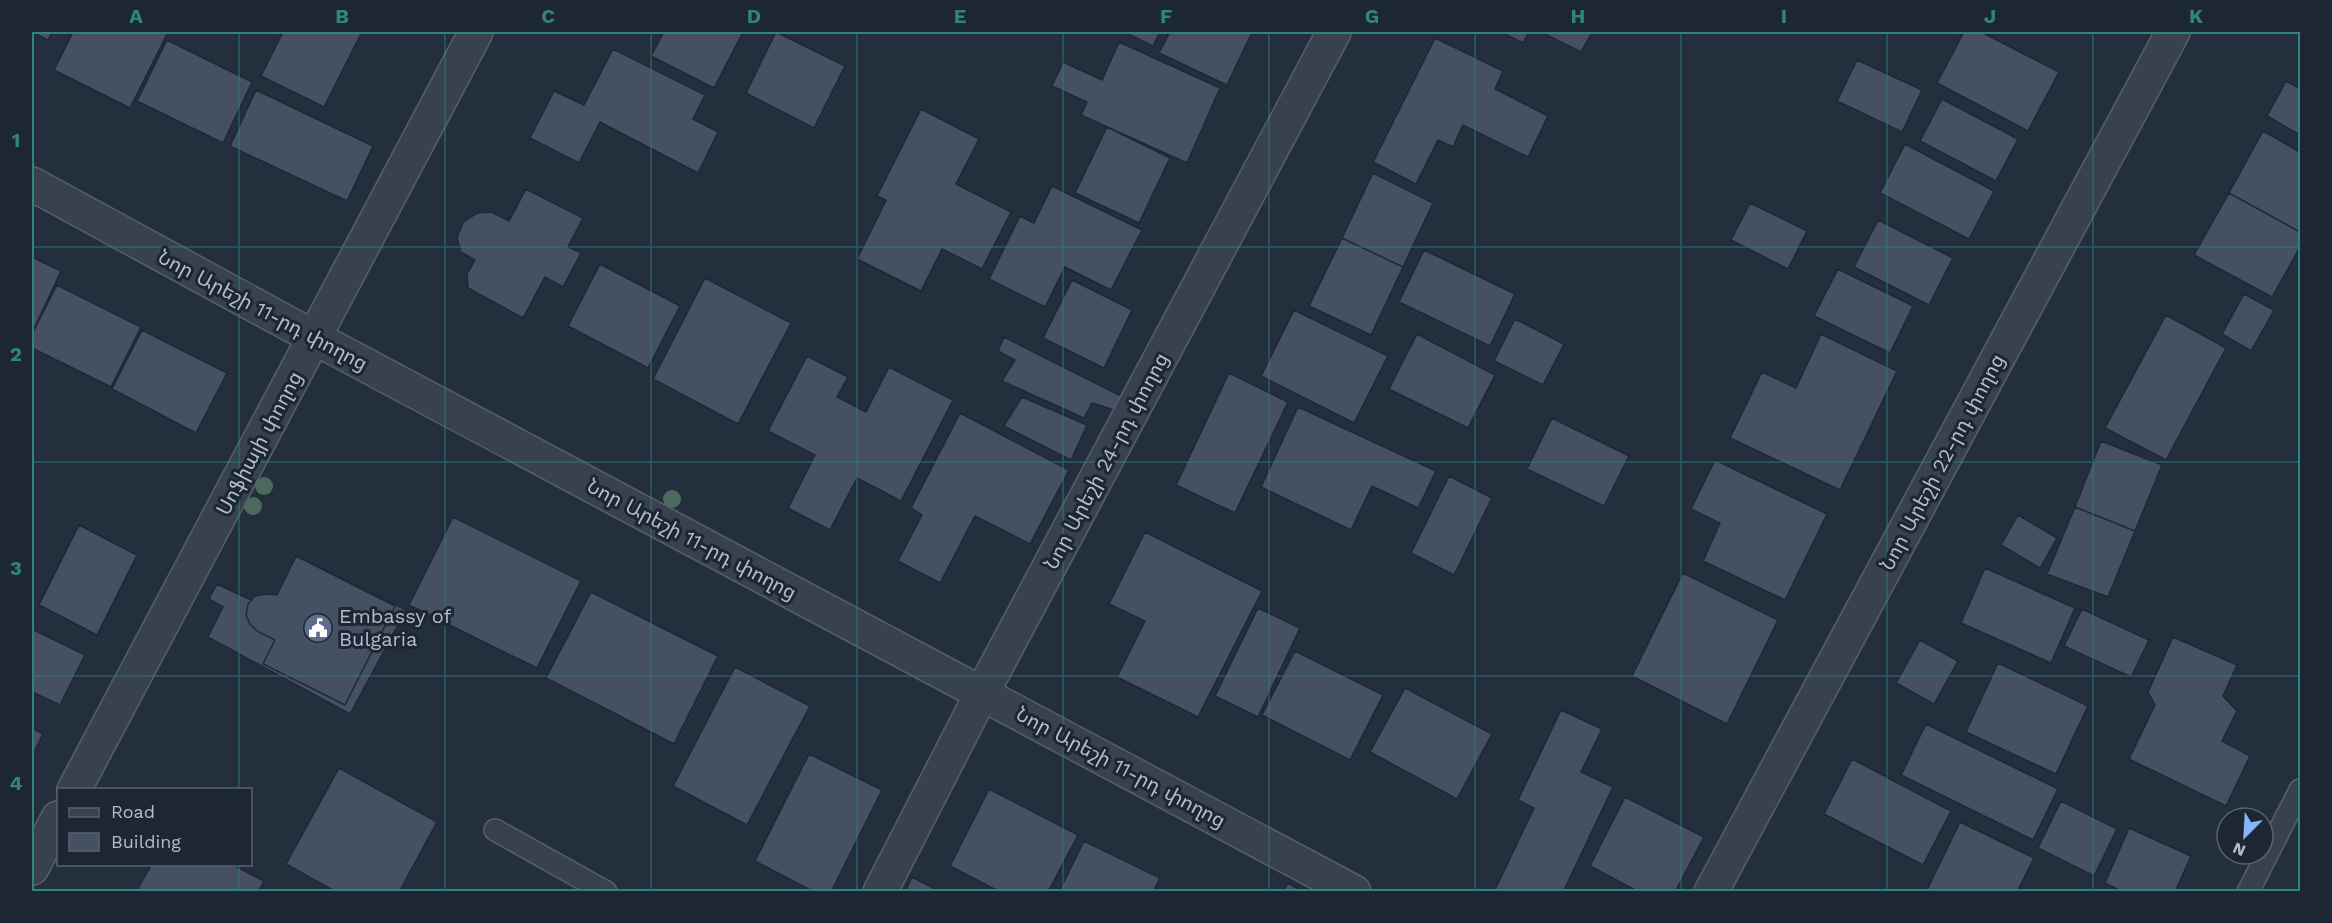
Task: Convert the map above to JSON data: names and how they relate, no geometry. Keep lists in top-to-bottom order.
{
  "streets": {
    "street": [
      "Նոր Արեշի 11-րդ փողոց",
      "Սոֆիայի փողոց",
      "Նոր Արեշի 24-րդ փողոց",
      "Նոր Արեշի 22-րդ փողոց"
    ]
  },
  "crossings": [
    ["Նոր Արեշի 11-րդ փողոց", "Սոֆիայի փողոց"],
    ["Նոր Արեշի 11-րդ փողոց", "Նոր Արեշի 24-րդ փողոց"]
  ],
  "places": {
    "public building": ["Embassy of Bulgaria"]
  },
  "legend": ["Road", "Building"],
  "north": "bottom left",
  "grid": {
    "columns": [
      "A",
      "B",
      "C",
      "D",
      "E",
      "F",
      "G",
      "H",
      "I",
      "J",
      "K"
    ],
    "rows": [
      "1",
      "2",
      "3",
      "4"
    ]
  }
}
